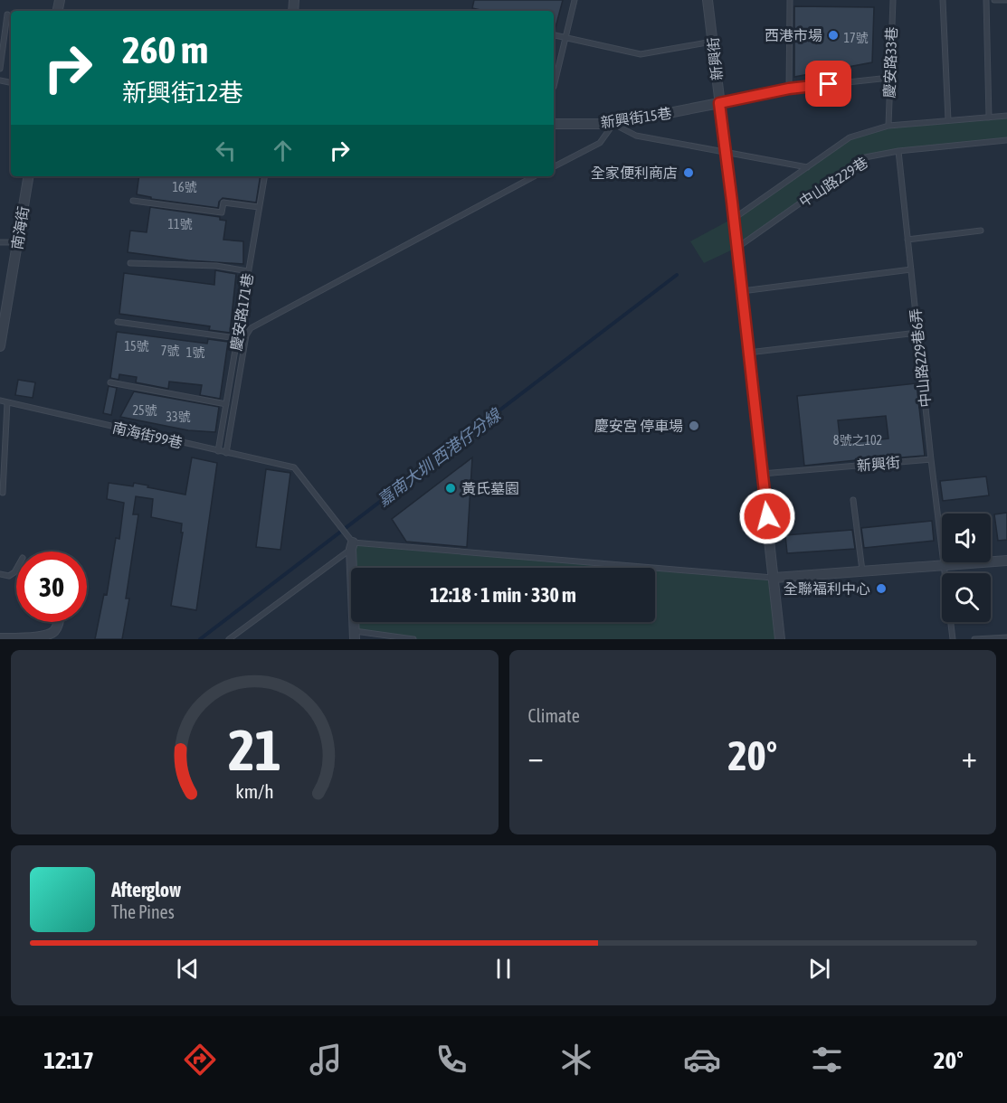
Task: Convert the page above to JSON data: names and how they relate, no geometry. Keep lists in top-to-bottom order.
{
  "streets": {
    "street": ["新興街", "新興街15巷", "南海街"],
    "lane": [
      "慶安路33巷",
      "中山路229巷",
      "慶安路171巷",
      "中山路229巷6弄",
      "南海街99巷"
    ]
  },
  "crossings": [
    ["新興街", "新興街15巷"],
    ["新興街", "中山路229巷"],
    ["新興街", "中山路229巷6弄"],
    ["中山路229巷", "中山路229巷6弄"],
    ["慶安路171巷", "南海街99巷"]
  ],
  "water": ["嘉南大圳 西港仔分線"],
  "places": [
    "西港市場",
    "全家便利商店",
    "慶安宮 停車場",
    "黃氏墓園",
    "全聯福利中心"
  ],
  "house_numbers": [
    "17號",
    "16號",
    "11號",
    "15號",
    "7號",
    "1號",
    "25號",
    "33號",
    "8號之102"
  ],
  "page": {
    "turn": ["260 m", "新興街12巷"],
    "limit": "30",
    "trip": "12:18 · 1 min · 330 m",
    "tile": "Climate",
    "heat": ["−", "20°", "+"],
    "song": ["Afterglow", "The Pines"],
    "tabs": ["12:17", "20°"],
    "gauge": ["21", "km/h"]
  }
}
